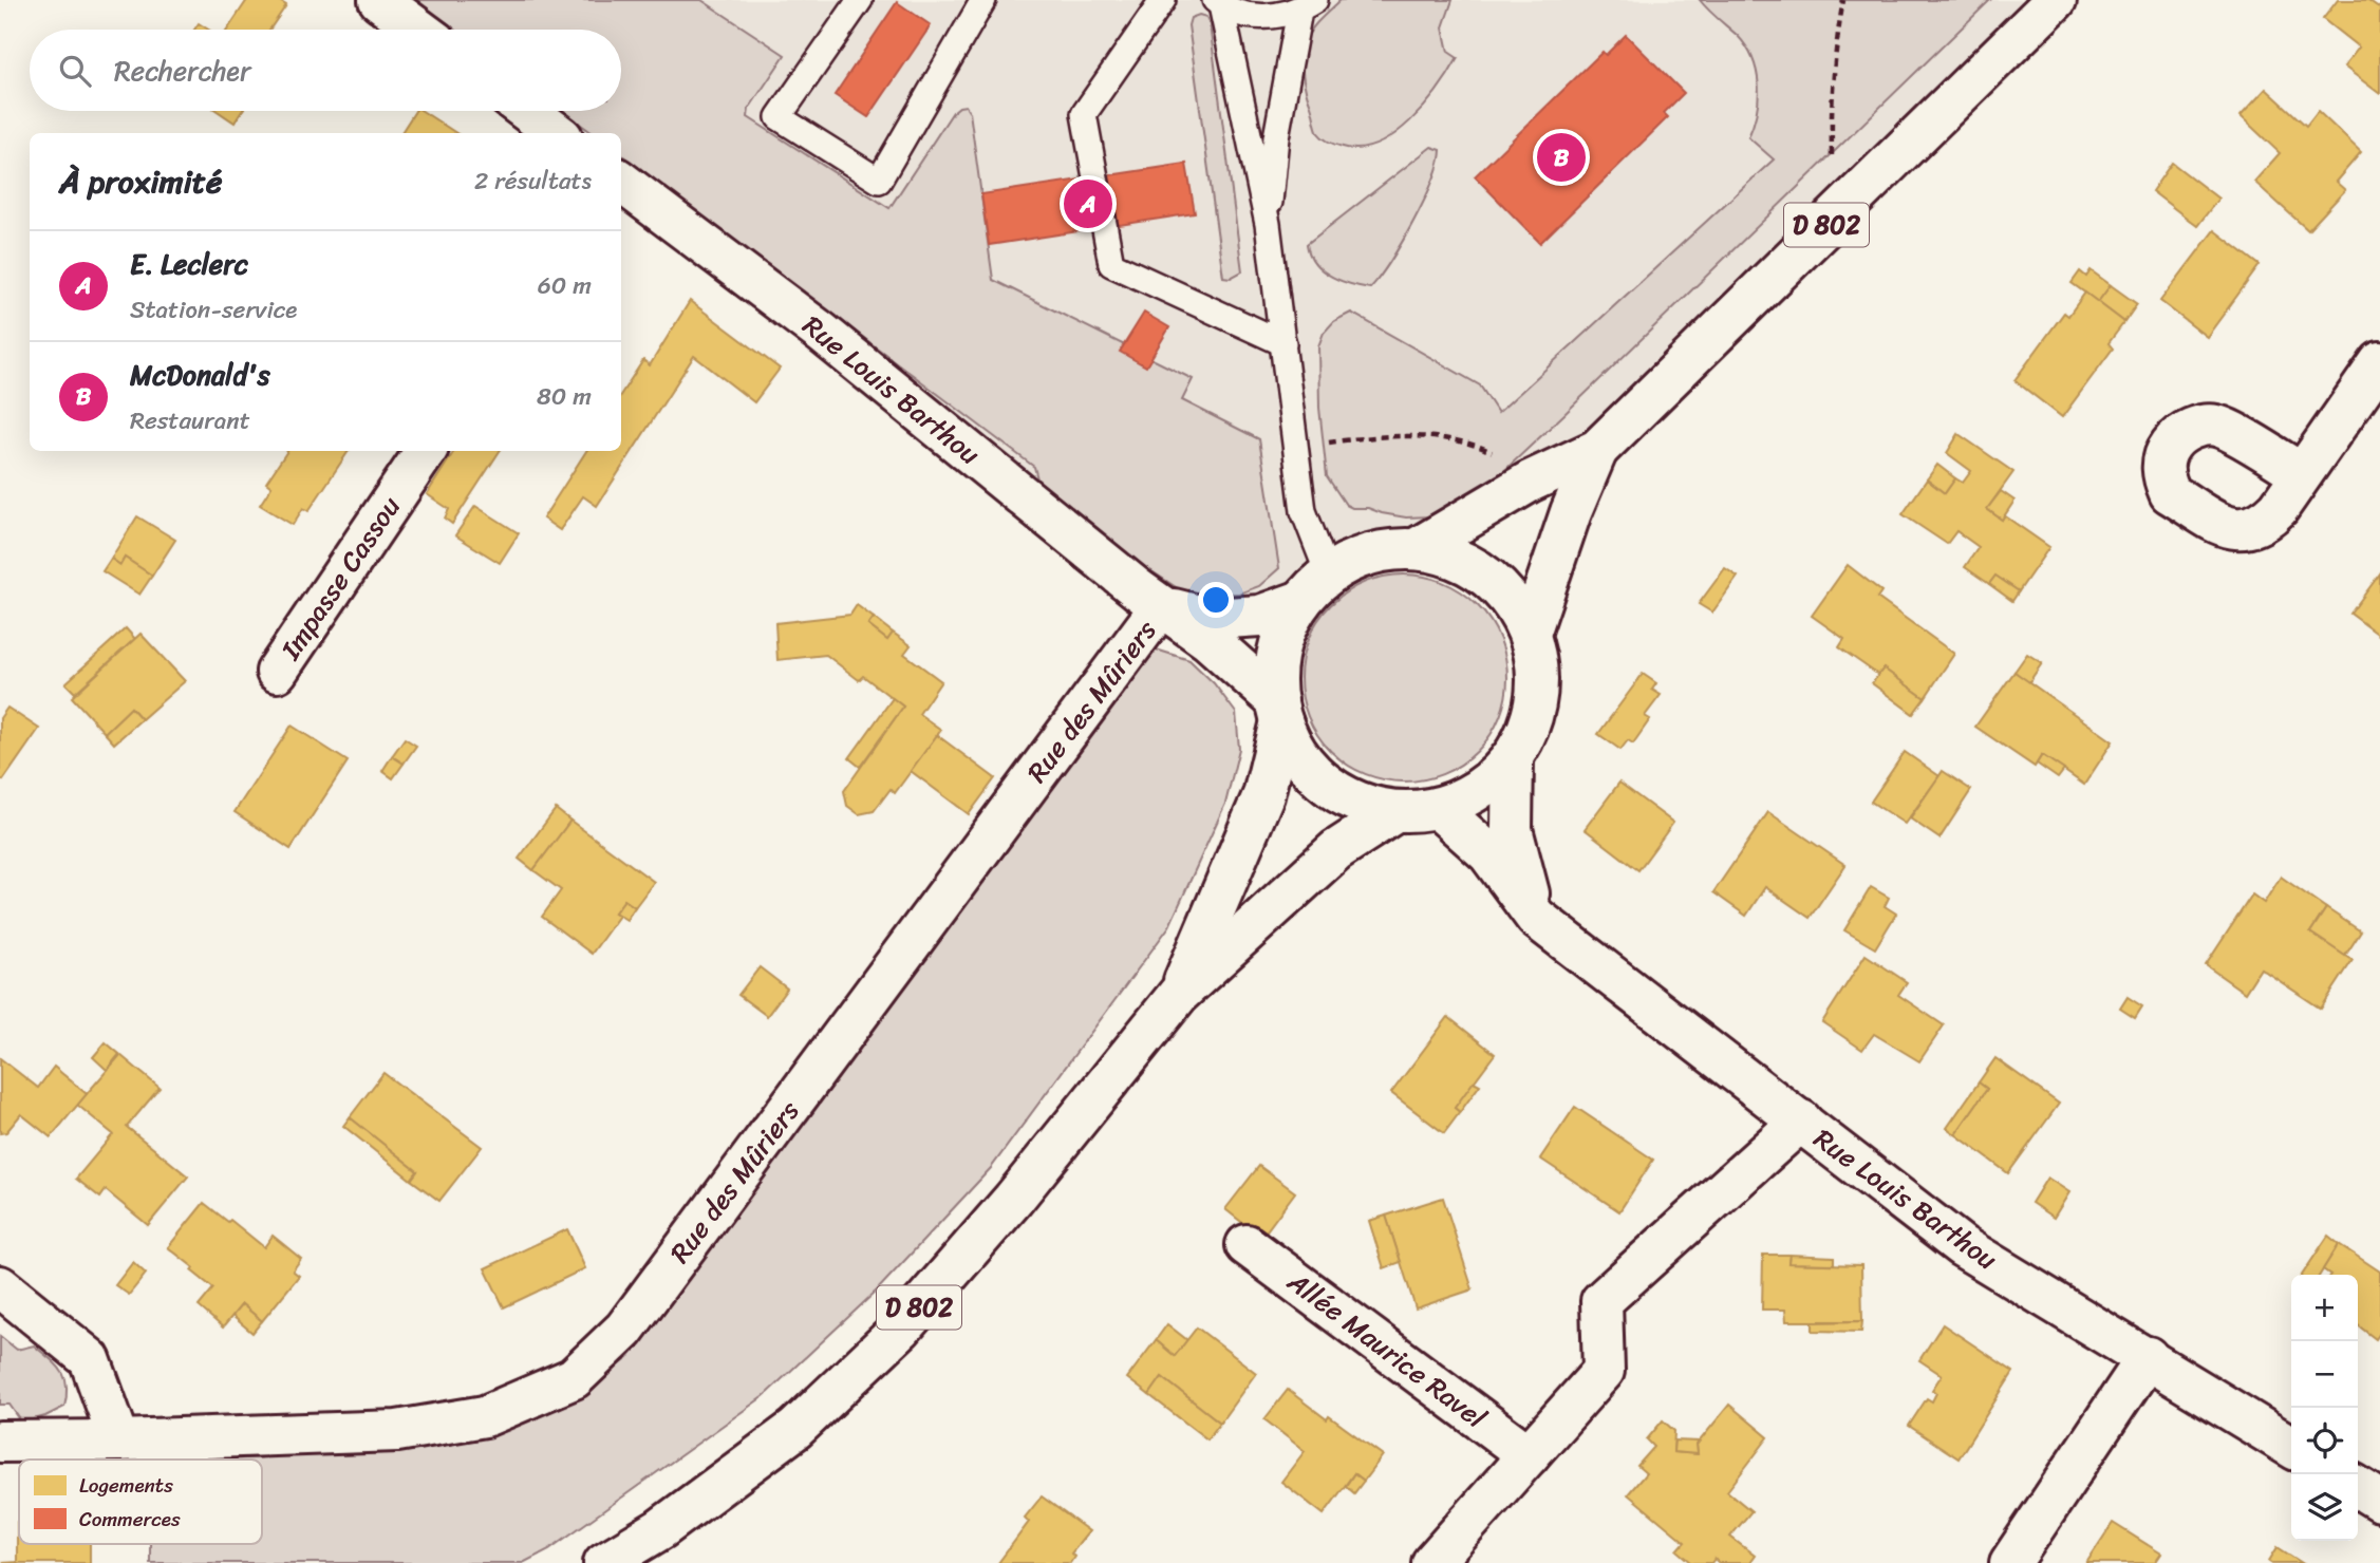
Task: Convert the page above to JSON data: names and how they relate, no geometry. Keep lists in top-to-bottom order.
{
  "streets": {
    "street": [
      "D 802",
      "Rue Louis Barthou",
      "Impasse Cassou",
      "Rue des Mûriers",
      "Allée Maurice Ravel"
    ]
  },
  "crossings": [
    ["D 802", "Rue Louis Barthou"],
    ["Rue Louis Barthou", "Rue des Mûriers"]
  ],
  "legend": ["Logements", "Commerces"],
  "page": {
    "search": "Rechercher",
    "pins": ["B", "A"],
    "heading": ["À proximité", "2 résultats"],
    "list": [
      {
        "mark": "A",
        "name": "E. Leclerc",
        "note": "Station-service",
        "value": "60 m"
      },
      {
        "mark": "B",
        "name": "McDonald's",
        "note": "Restaurant",
        "value": "80 m"
      }
    ],
    "map_buttons": ["+", "−"]
  }
}
